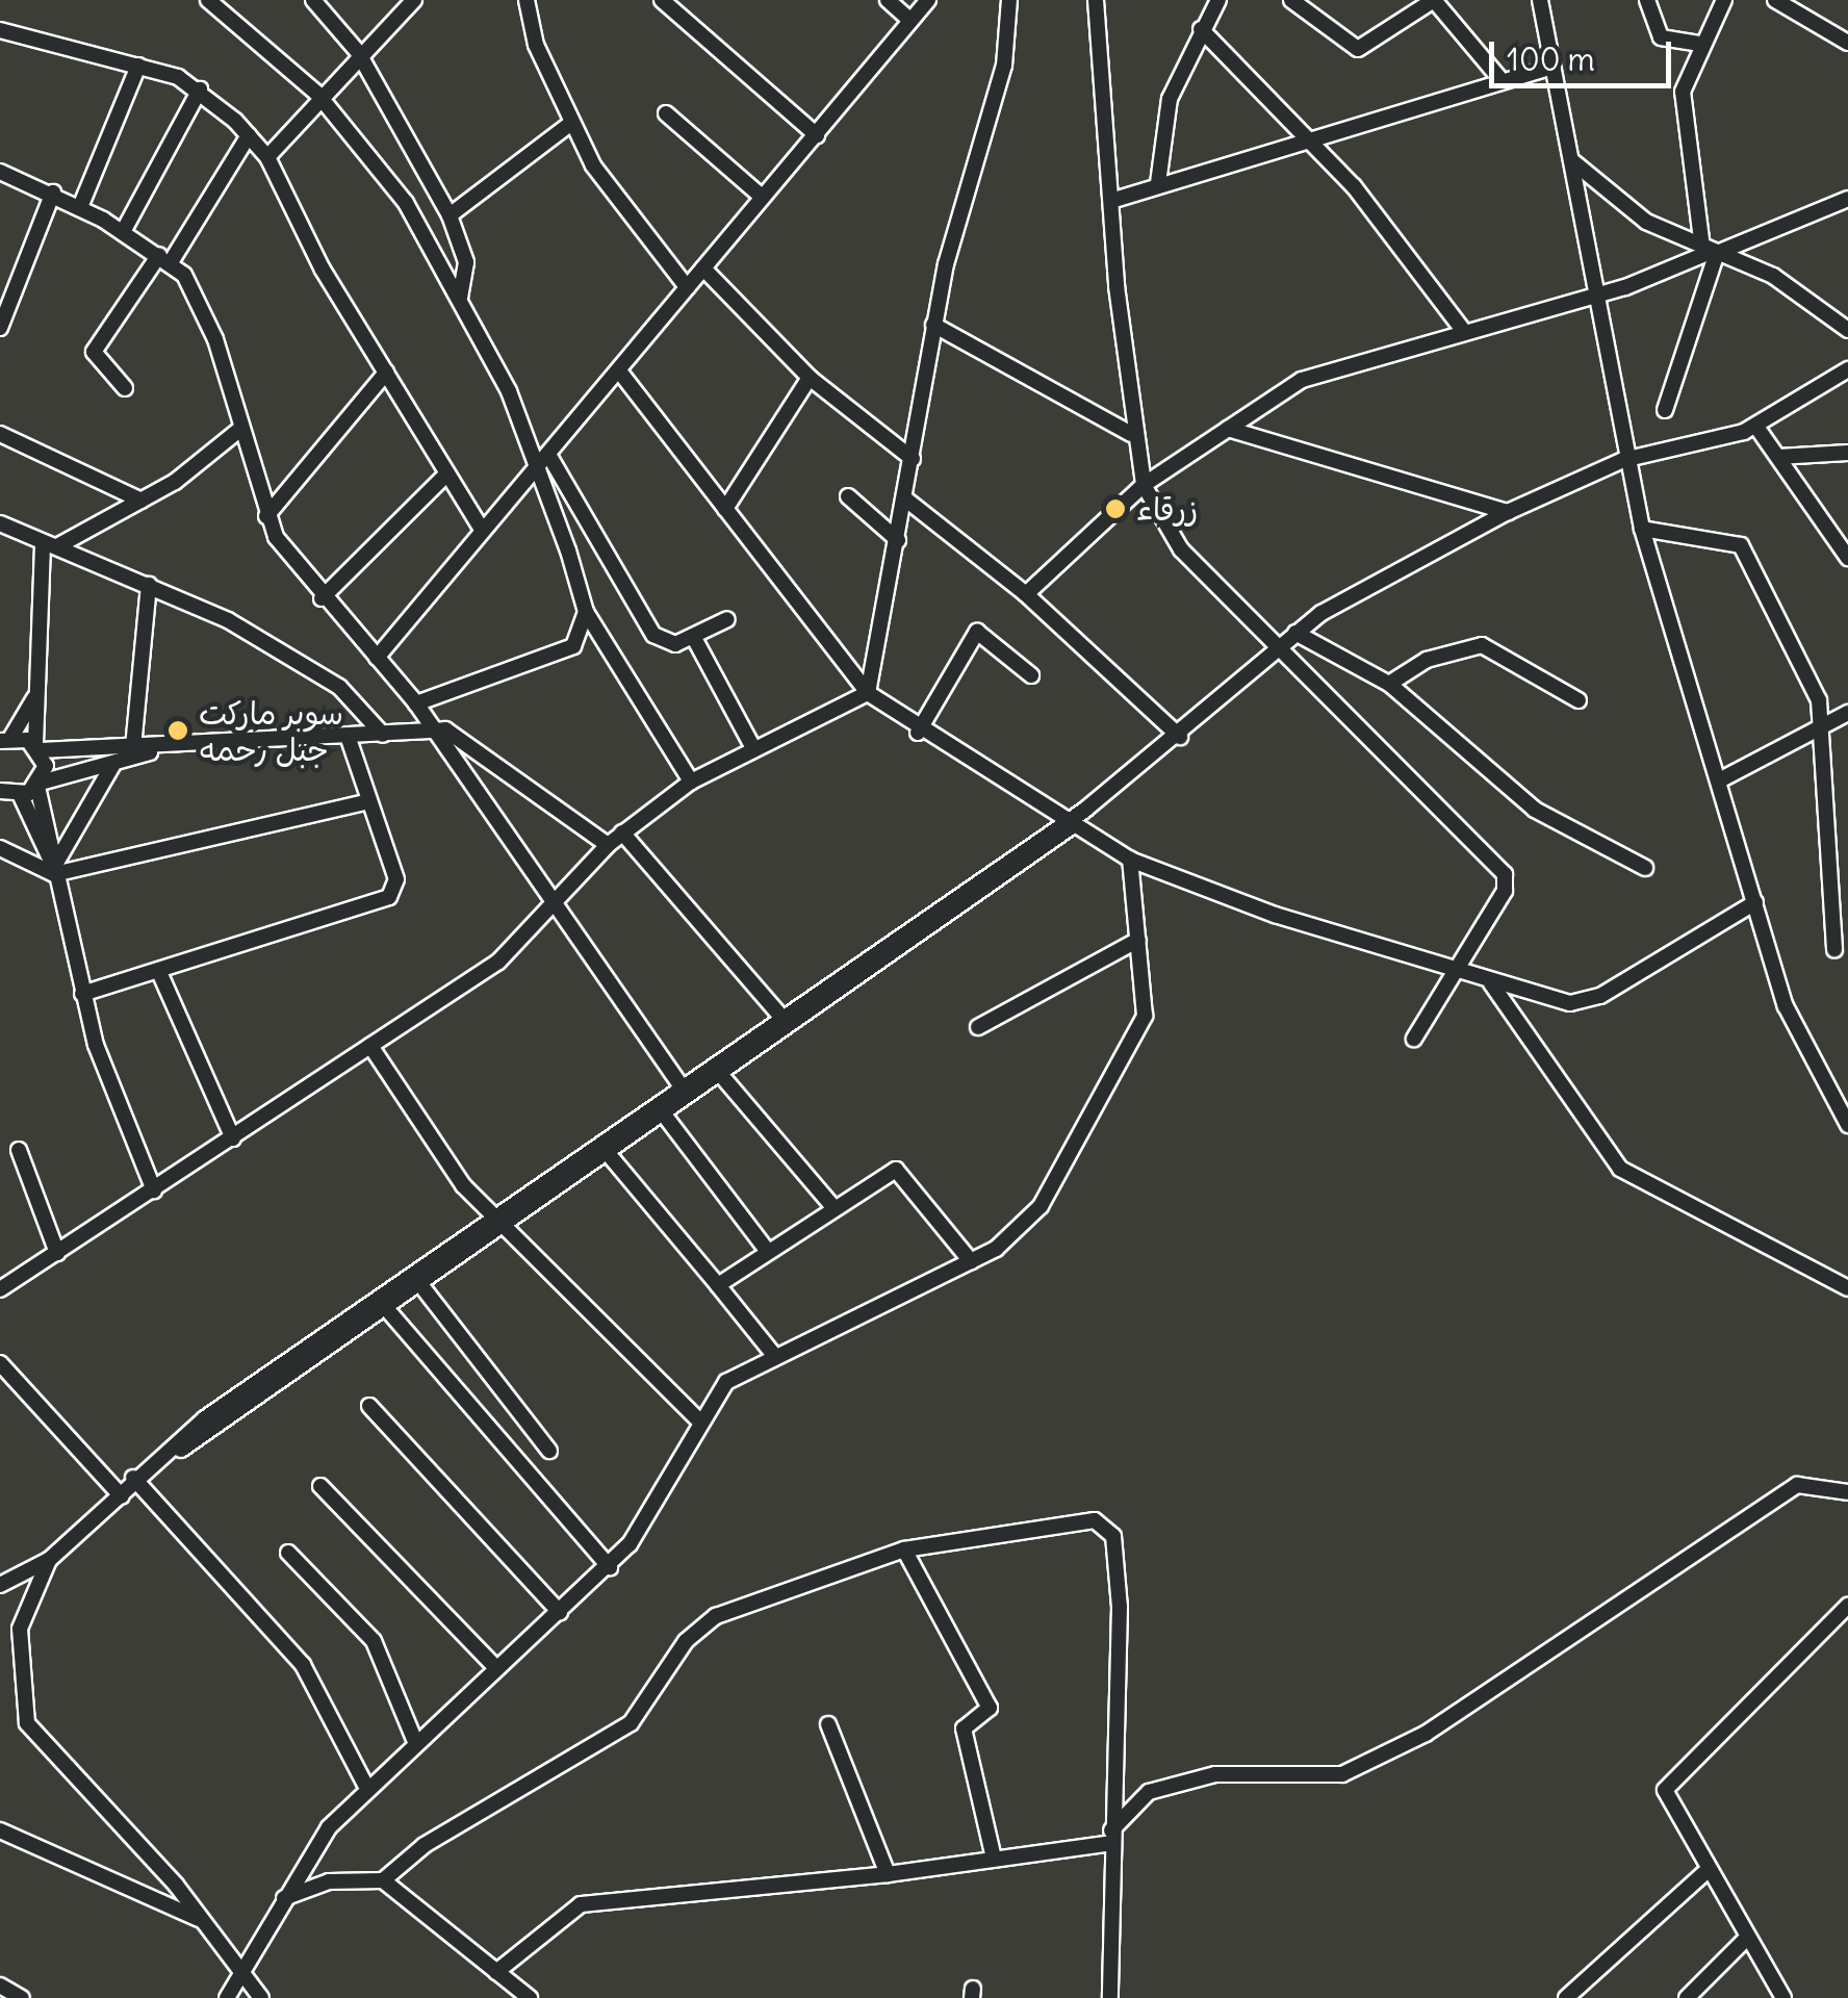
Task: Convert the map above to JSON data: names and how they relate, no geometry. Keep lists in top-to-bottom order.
{
  "places": ["زرقاء", "سوبر ماركت جبل رحمه"],
  "scale_bar": "100 m"
}
